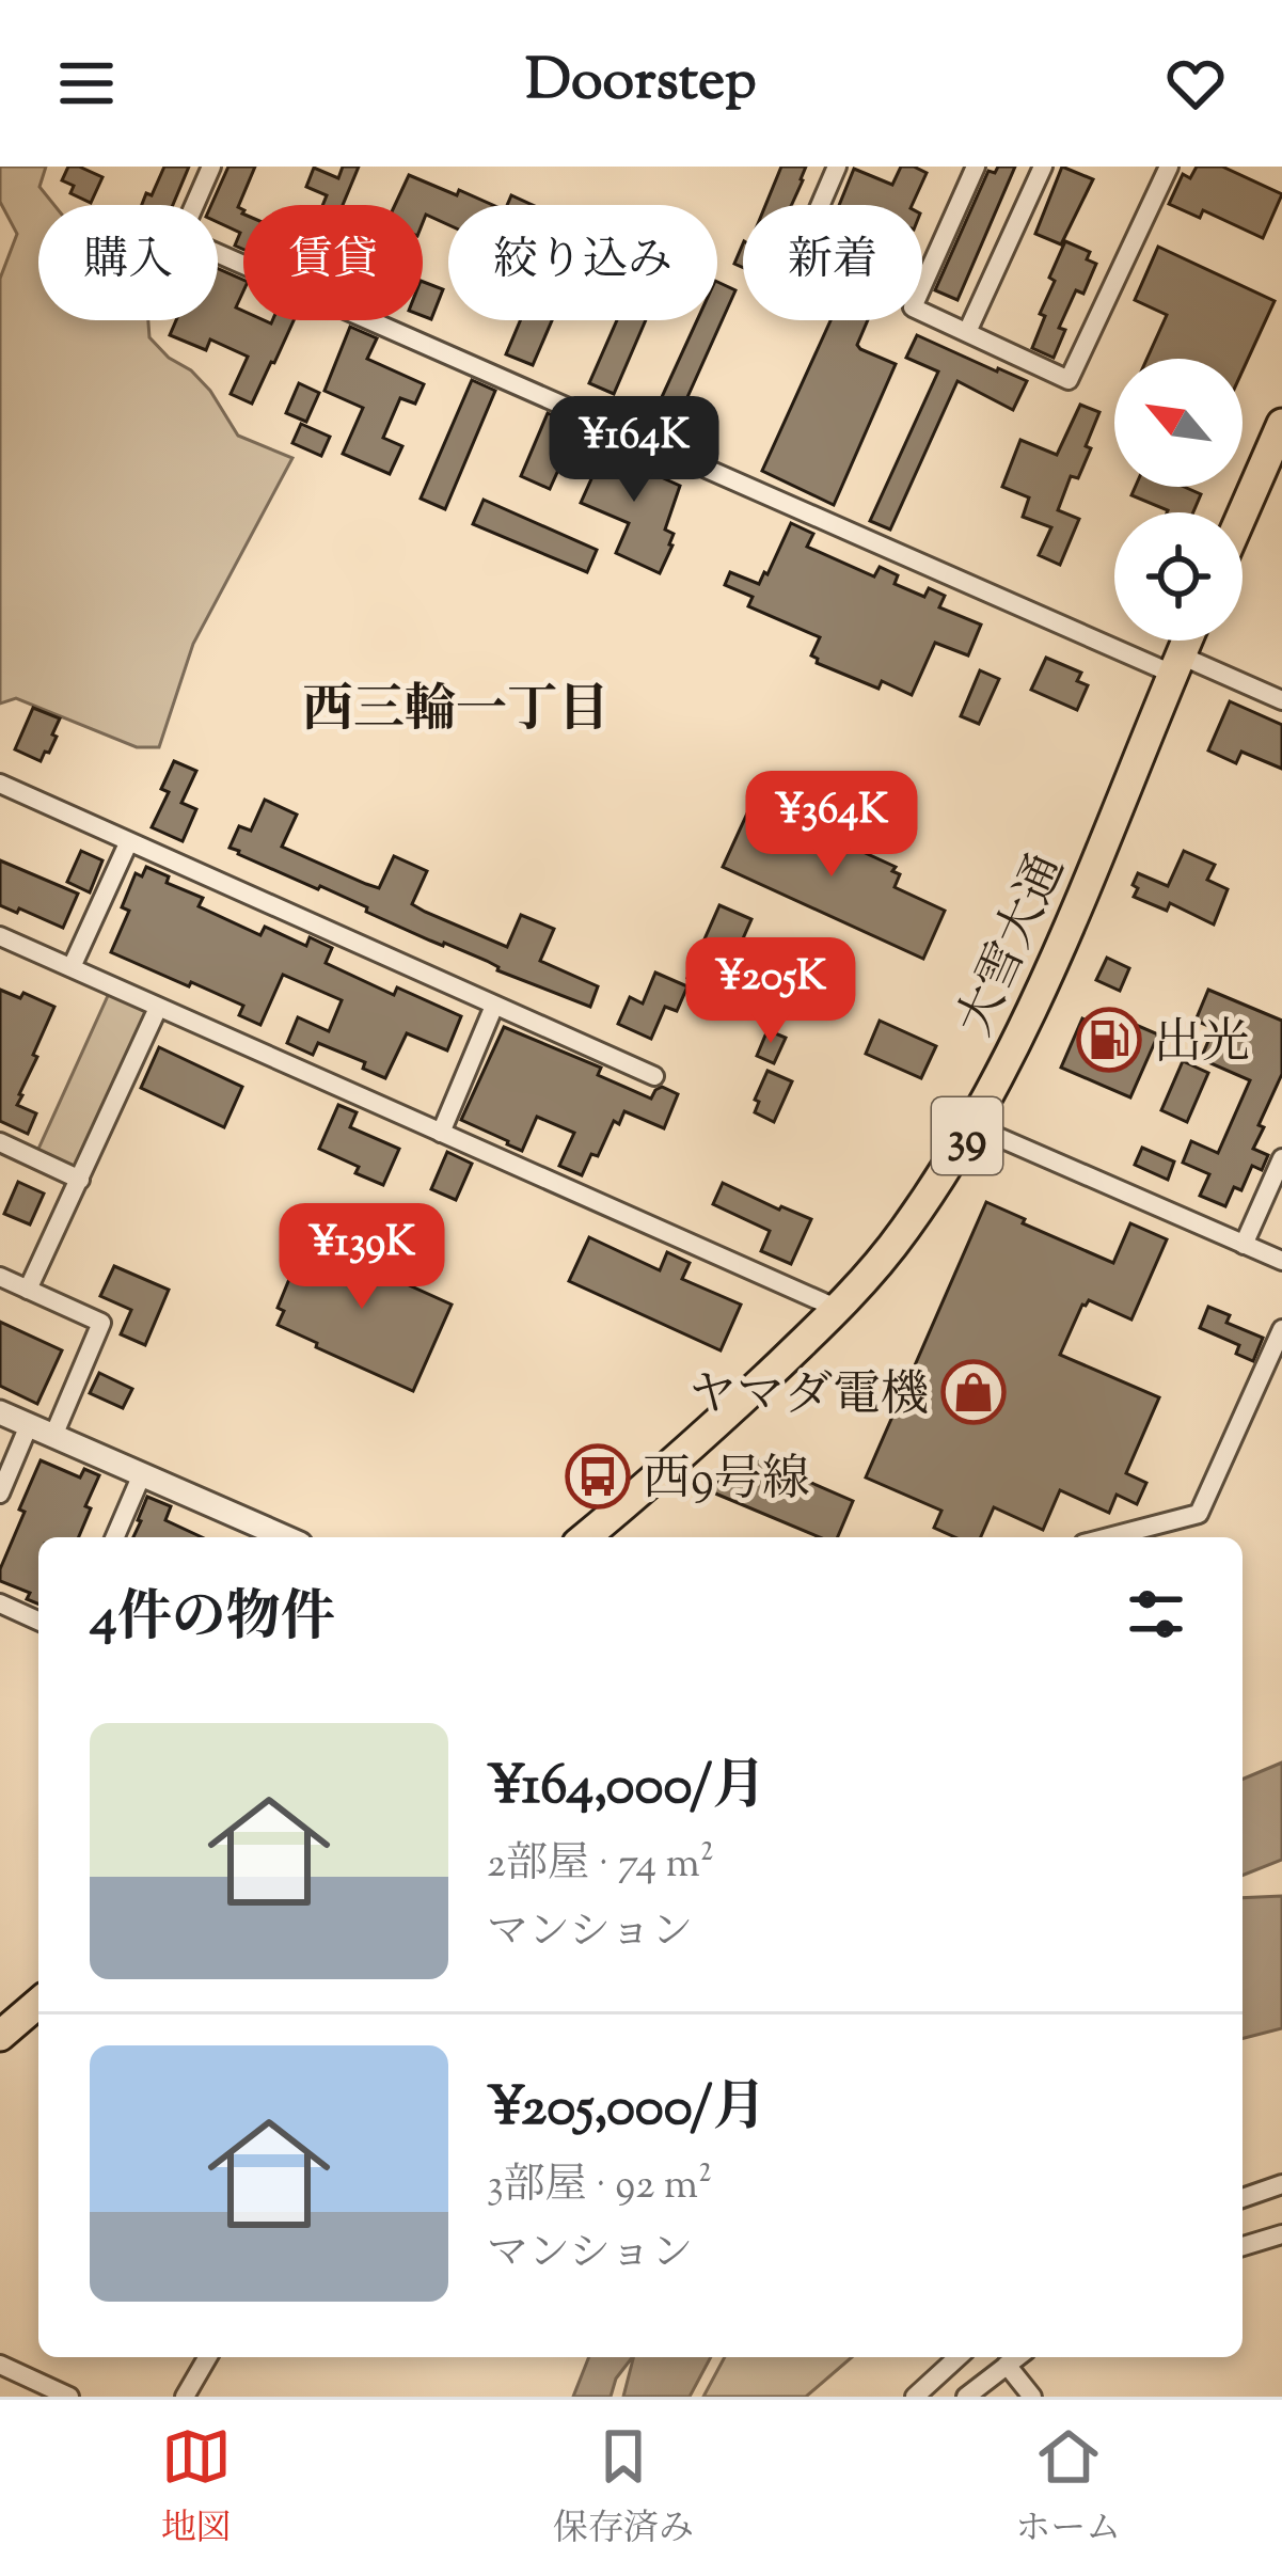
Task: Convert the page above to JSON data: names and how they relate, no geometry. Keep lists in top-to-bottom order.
{
  "streets": {
    "highway": ["大雪大通", "39"]
  },
  "districts": ["西三輪一丁目"],
  "places": {
    "fuel station": ["出光"],
    "shop": ["ヤマダ電機"],
    "bus stop": ["西9号線"]
  },
  "north": "top left",
  "page": {
    "header": "Doorstep",
    "chip": [
      "購入",
      "賃貸",
      "絞り込み",
      "新着"
    ],
    "price": [
      "¥164K",
      "¥364K",
      "¥205K",
      "¥139K"
    ],
    "heading": "4件の物件",
    "list": [
      {
        "name": "¥164,000/月",
        "note": "2部屋 · 74 m² · マンション"
      },
      {
        "name": "¥205,000/月",
        "note": "3部屋 · 92 m² · マンション"
      }
    ],
    "tabs": ["地図", "保存済み", "ホーム"]
  }
}
